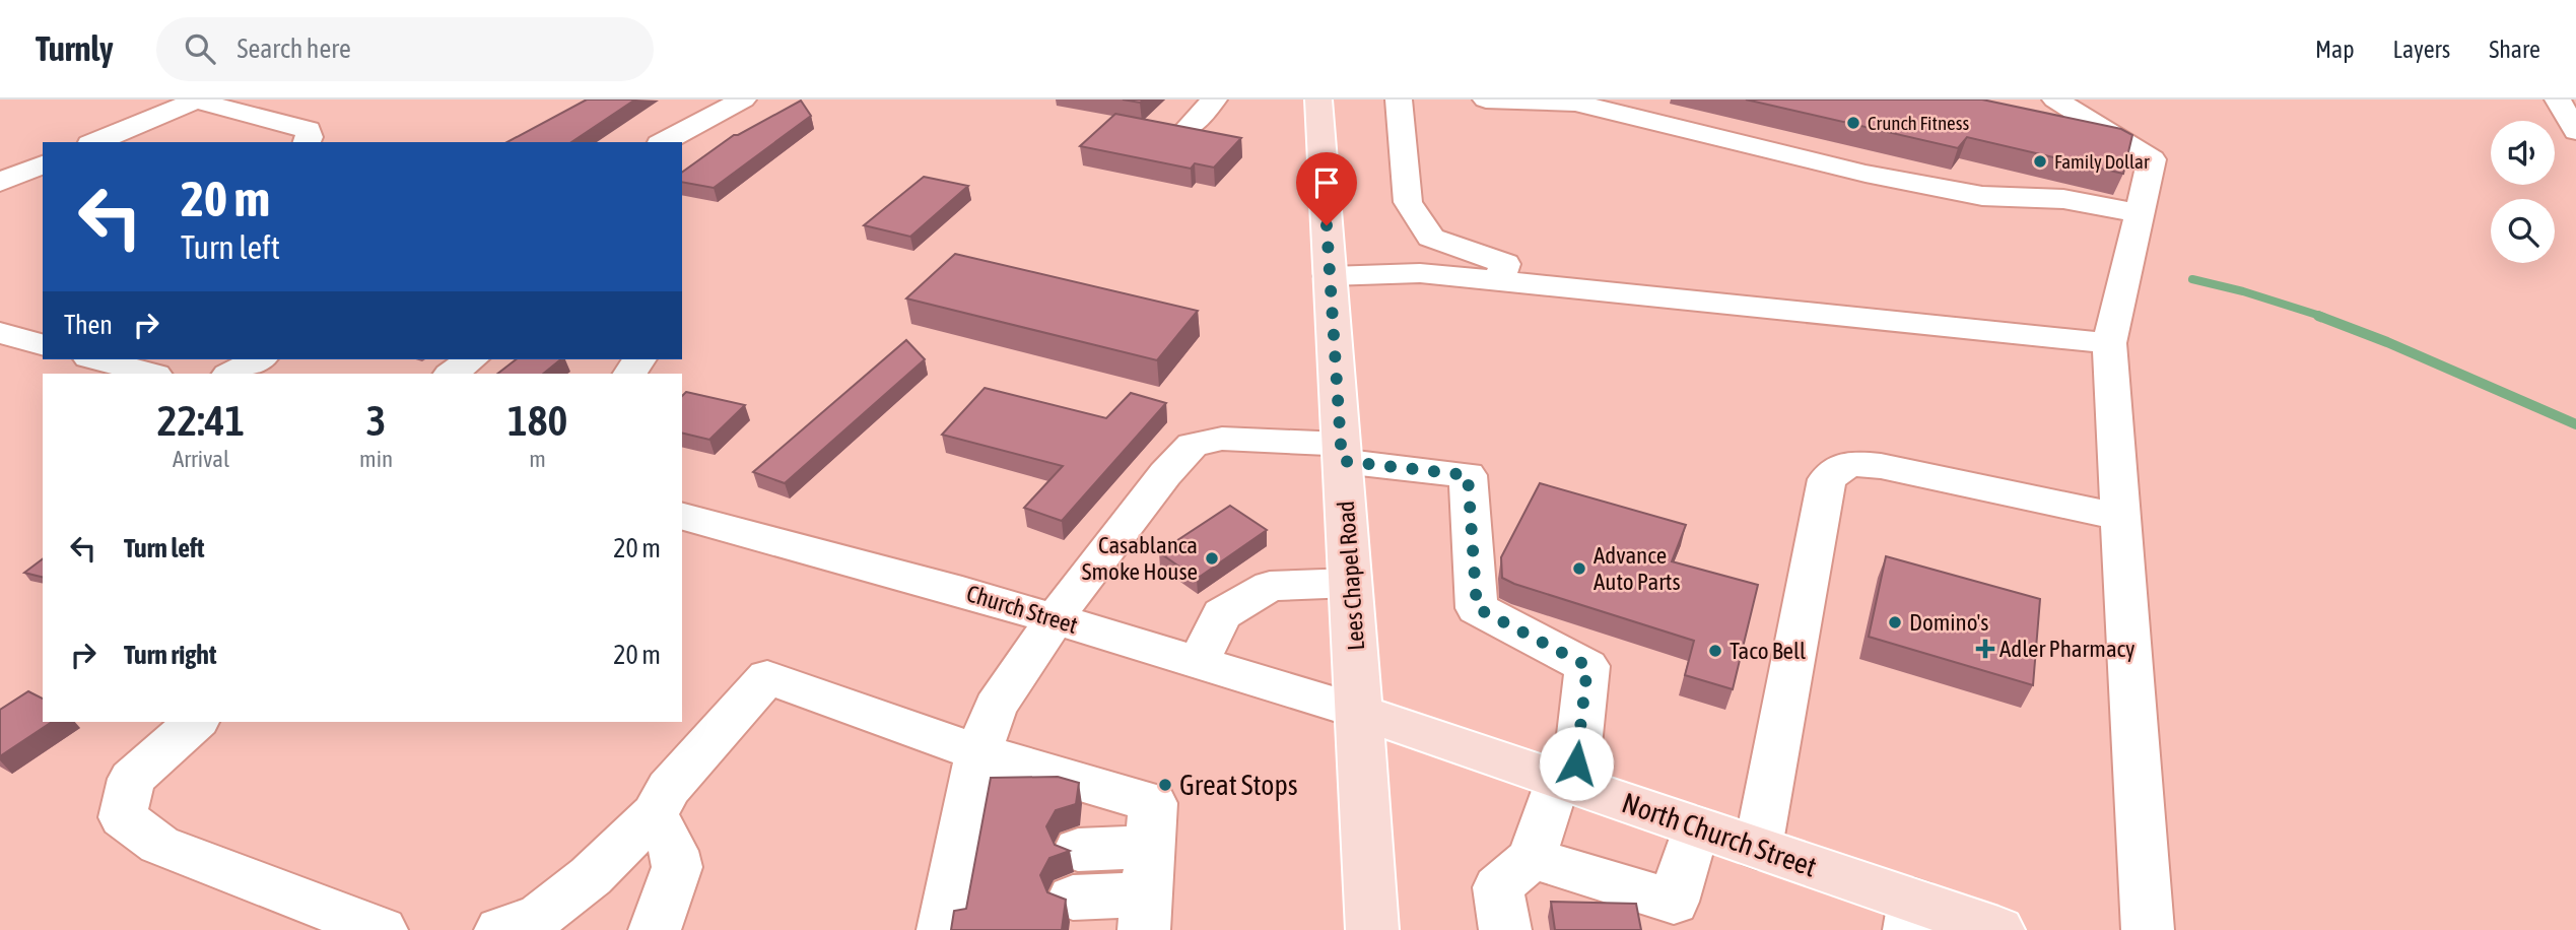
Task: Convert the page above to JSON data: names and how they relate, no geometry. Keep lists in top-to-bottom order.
{
  "streets": {
    "main road": ["Lees Chapel Road", "North Church Street"],
    "street": ["Church Street"]
  },
  "crossings": [
    ["Lees Chapel Road", "Church Street"],
    ["Lees Chapel Road", "North Church Street"],
    ["Church Street", "North Church Street"]
  ],
  "places": {
    "other": [
      "Crunch Fitness",
      "Family Dollar",
      "Casablanca Smoke House",
      "Advance Auto Parts",
      "Domino's",
      "Taco Bell",
      "Great Stops"
    ],
    "health": ["Adler Pharmacy"]
  },
  "page": {
    "header": "Turnly",
    "search": "Search here",
    "nav": ["Map", "Layers", "Share"],
    "turn": ["20 m", "Turn left"],
    "then": "Then",
    "eta": [
      "22:41",
      "Arrival",
      "3",
      "min",
      "180",
      "m"
    ],
    "list": [
      {
        "name": "Turn left",
        "value": "20 m"
      },
      {
        "name": "Turn right",
        "value": "20 m"
      }
    ]
  }
}
